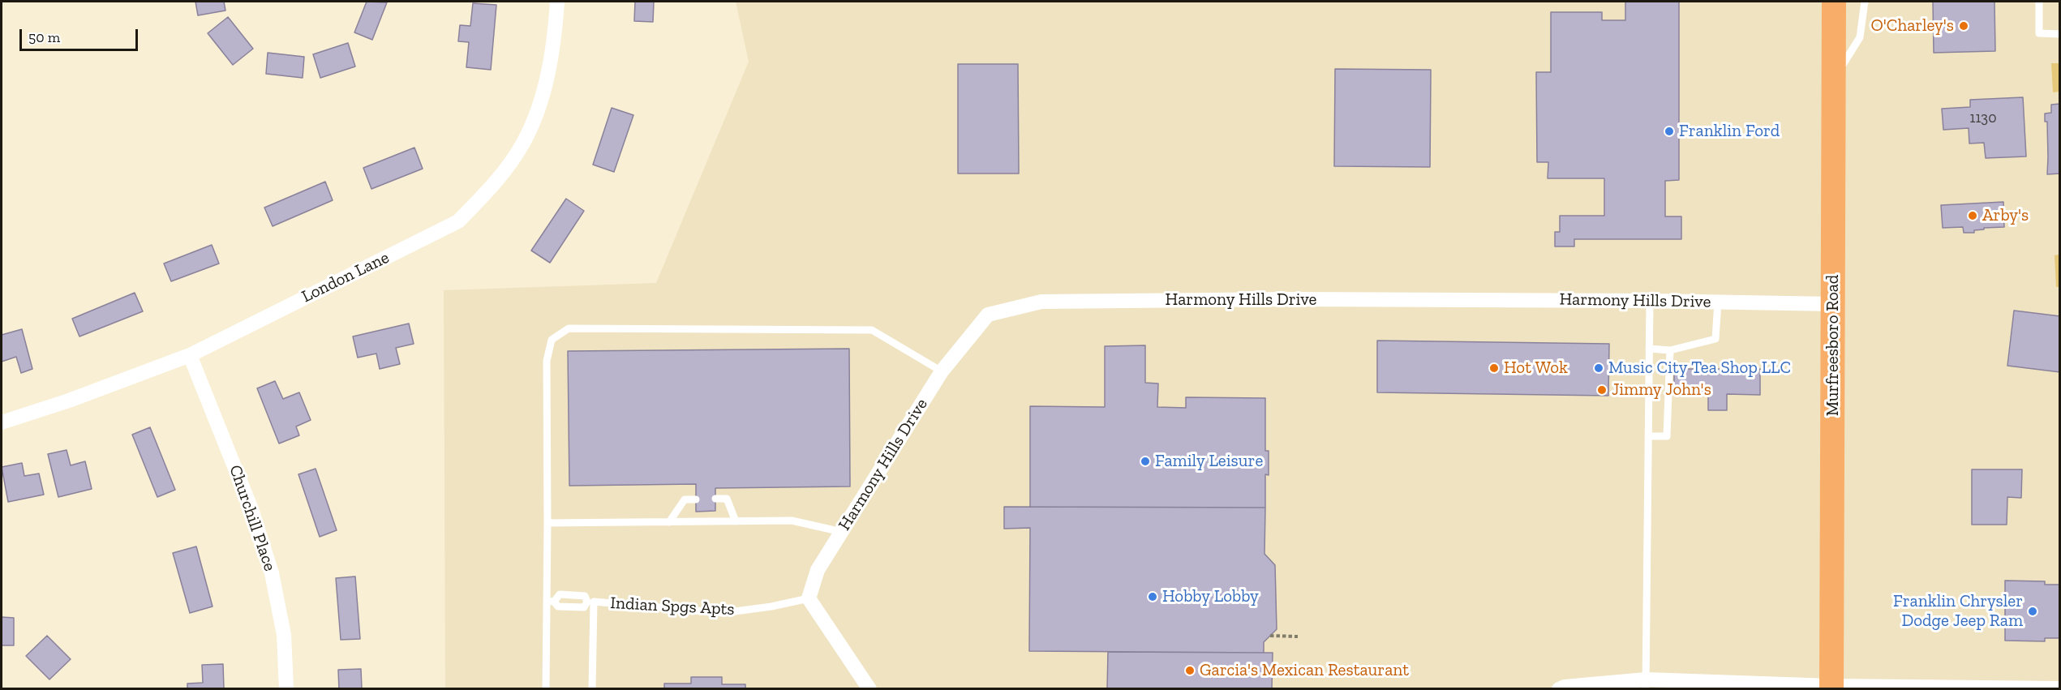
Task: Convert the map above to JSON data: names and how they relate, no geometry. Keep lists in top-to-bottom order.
{
  "streets": {
    "highway": ["Murfreesboro Road"],
    "street": ["London Lane", "Harmony Hills Drive", "Churchill Place"],
    "lane": ["Indian Spgs Apts"]
  },
  "crossings": [
    ["London Lane", "Churchill Place"],
    ["Harmony Hills Drive", "Murfreesboro Road"],
    ["Harmony Hills Drive", "Indian Spgs Apts"]
  ],
  "places": [
    "O'Charley's",
    "Franklin Ford",
    "Arby's",
    "Hot Wok",
    "Music City Tea Shop LLC",
    "Jimmy John's",
    "Family Leisure",
    "Hobby Lobby",
    "Franklin Chrysler Dodge Jeep Ram",
    "Garcia's Mexican Restaurant"
  ],
  "house_numbers": ["1130"],
  "scale_bar": "50 m"
}
